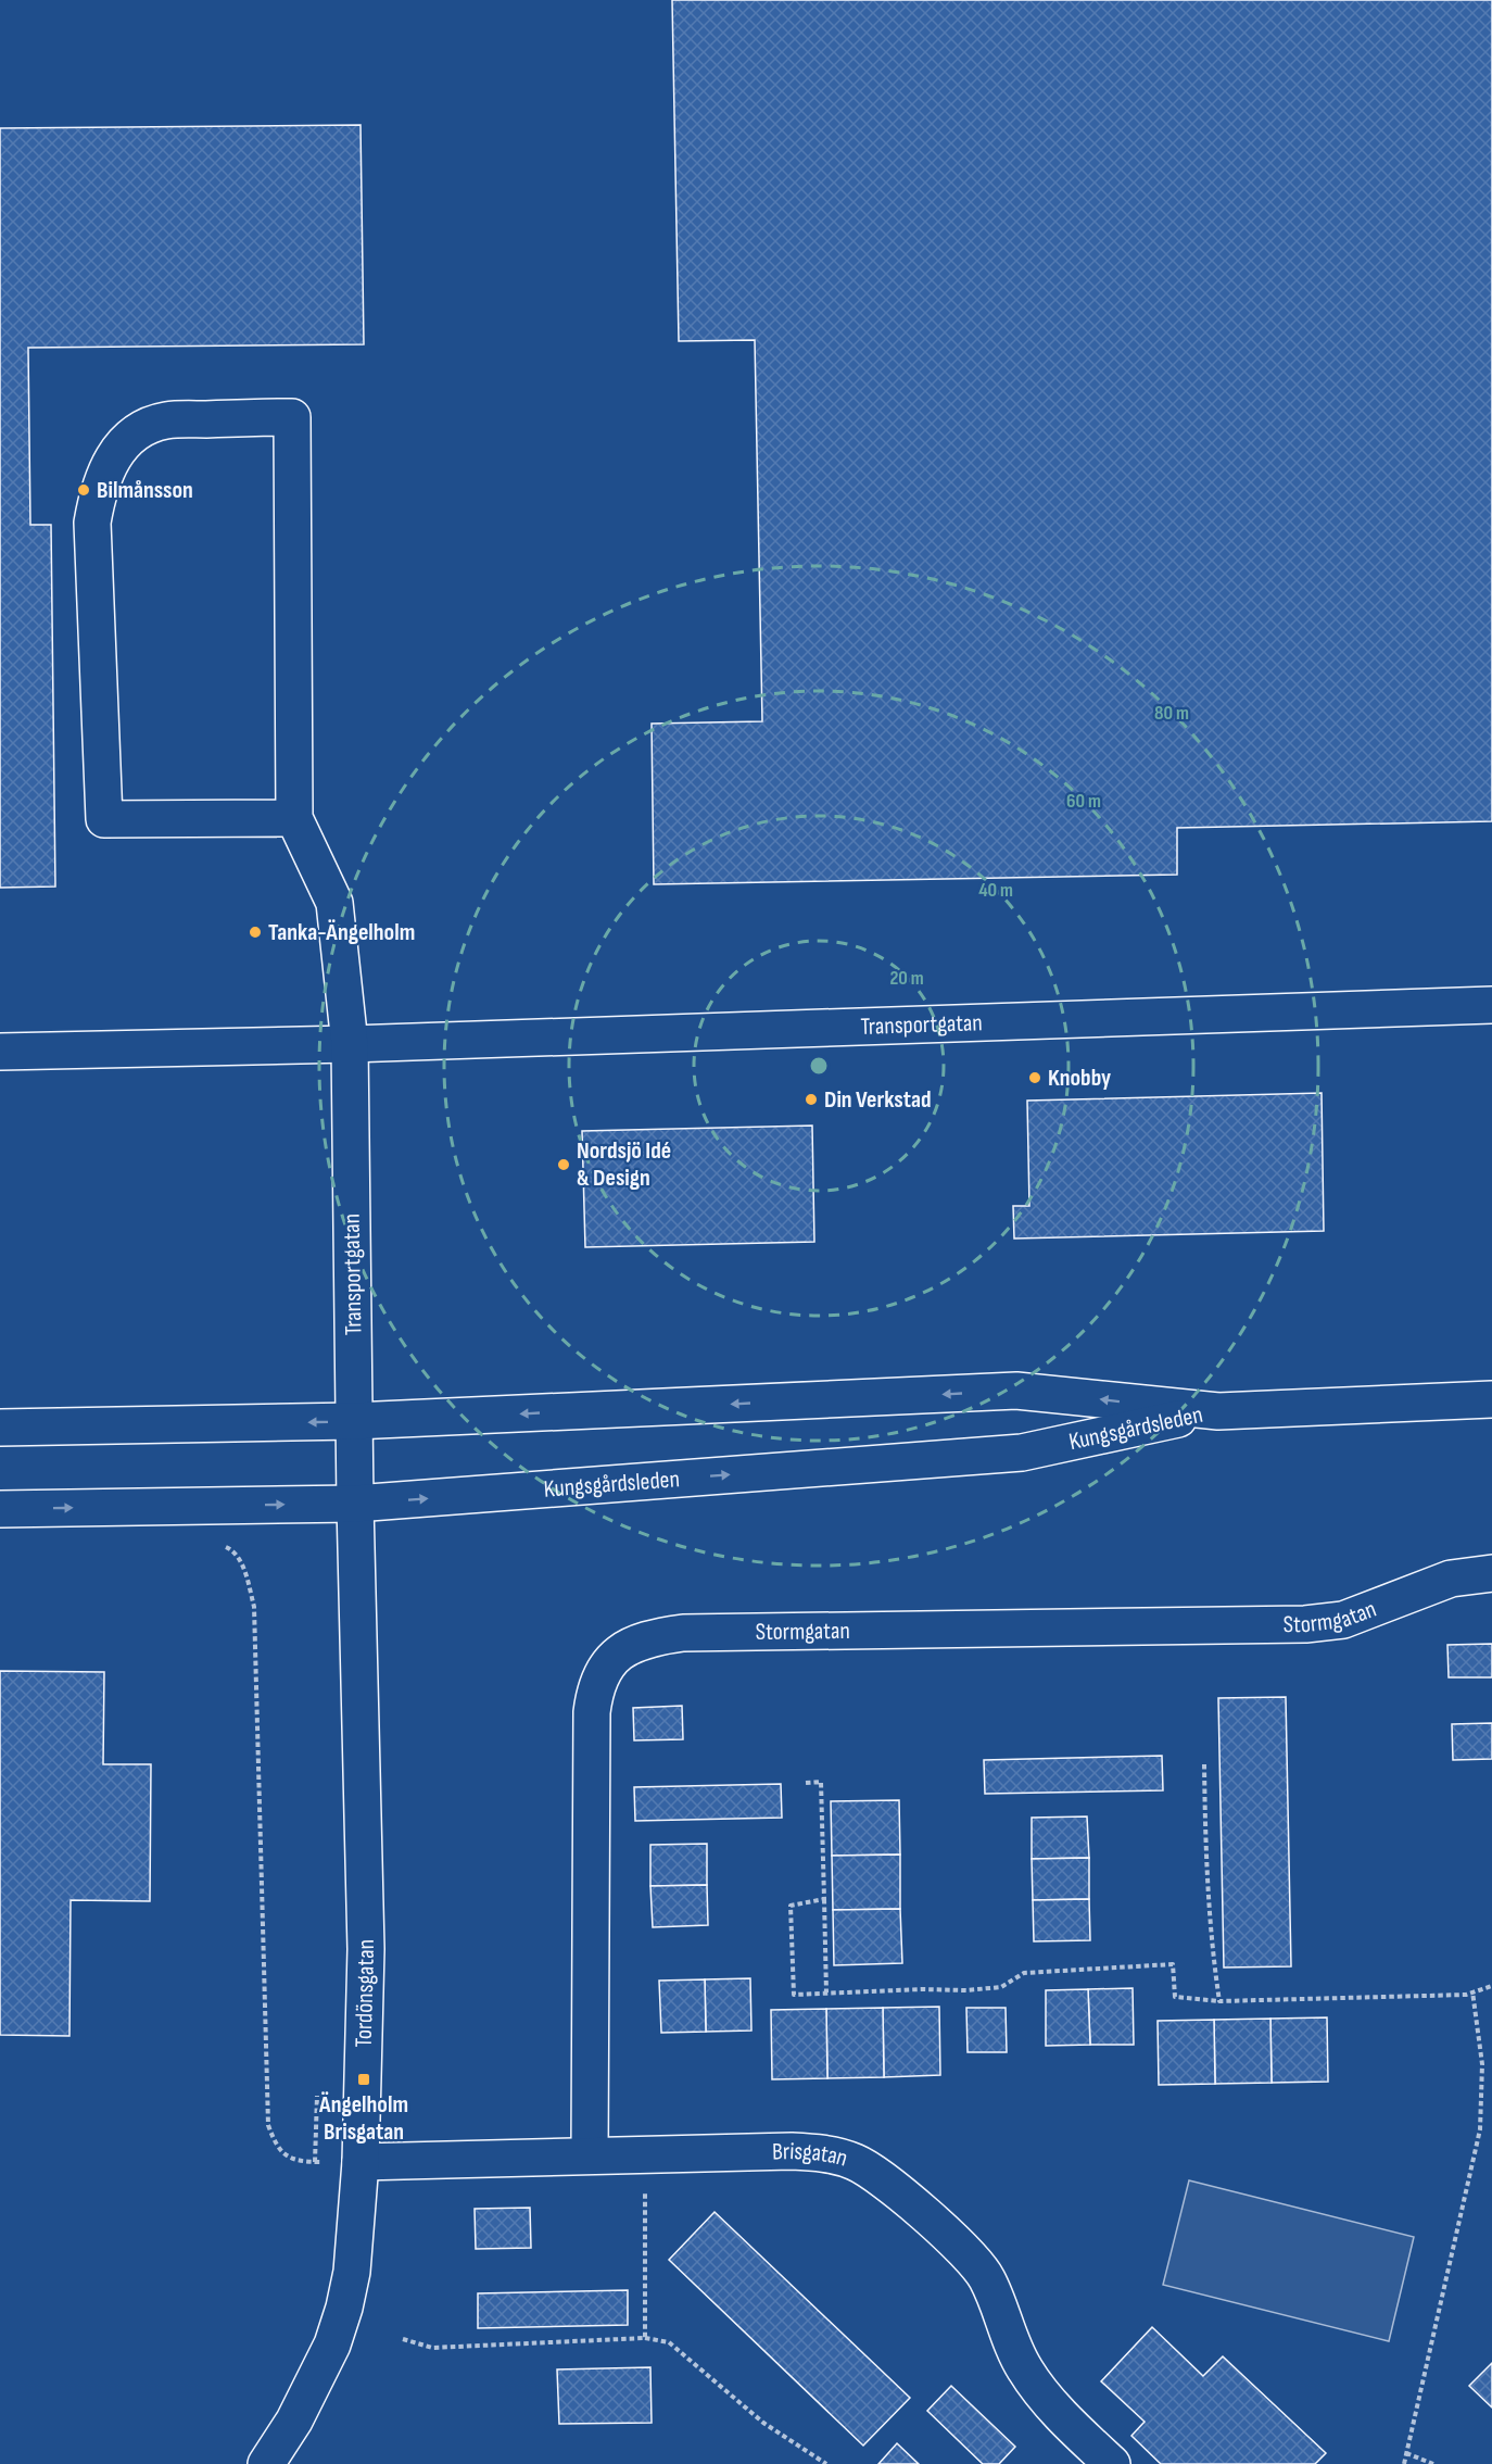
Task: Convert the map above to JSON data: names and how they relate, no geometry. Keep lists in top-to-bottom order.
{
  "streets": {
    "street": [
      "Transportgatan",
      "Kungsgårdsleden",
      "Stormgatan",
      "Tordönsgatan",
      "Brisgatan"
    ]
  },
  "crossings": [
    ["Transportgatan", "Kungsgårdsleden"],
    ["Transportgatan", "Tordönsgatan"],
    ["Kungsgårdsleden", "Tordönsgatan"],
    ["Stormgatan", "Brisgatan"],
    ["Tordönsgatan", "Brisgatan"]
  ],
  "places": {
    "other": [
      "Bilmånsson",
      "Tanka-Ängelholm",
      "Knobby",
      "Din Verkstad",
      "Nordsjö Idé & Design"
    ],
    "transit": ["Ängelholm Brisgatan"]
  },
  "rings": [
    "80 m",
    "60 m",
    "40 m",
    "20 m"
  ]
}
